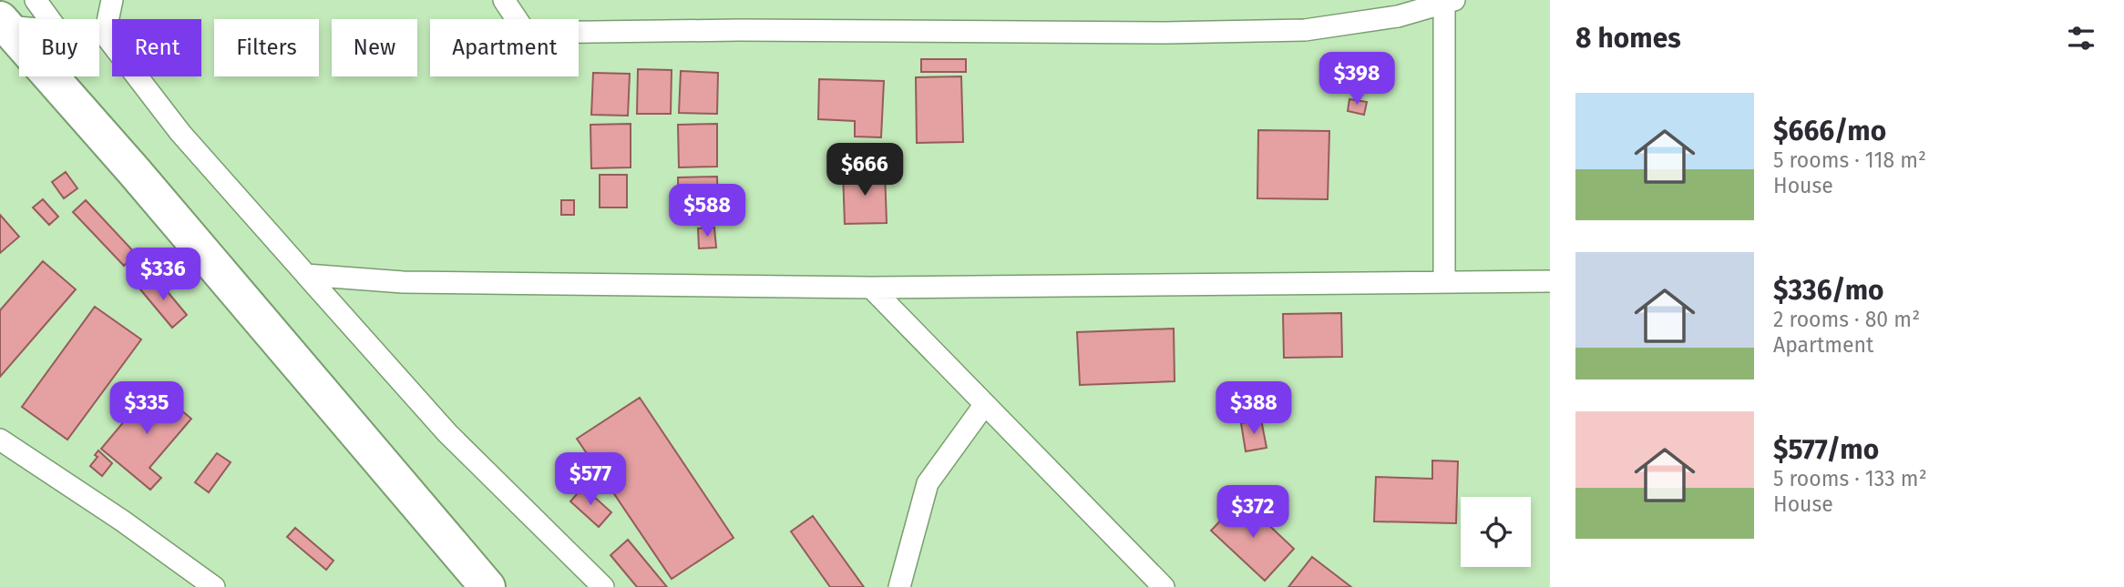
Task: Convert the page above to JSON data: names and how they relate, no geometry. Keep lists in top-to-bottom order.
{
  "page": {
    "heading": "8 homes",
    "chip": [
      "Buy",
      "Rent",
      "Filters",
      "New",
      "Apartment"
    ],
    "price": [
      "$398",
      "$666",
      "$588",
      "$336",
      "$335",
      "$388",
      "$577",
      "$372"
    ],
    "list": [
      {
        "name": "$666/mo",
        "note": "5 rooms · 118 m² · House"
      },
      {
        "name": "$336/mo",
        "note": "2 rooms · 80 m² · Apartment"
      },
      {
        "name": "$577/mo",
        "note": "5 rooms · 133 m² · House"
      }
    ]
  }
}
